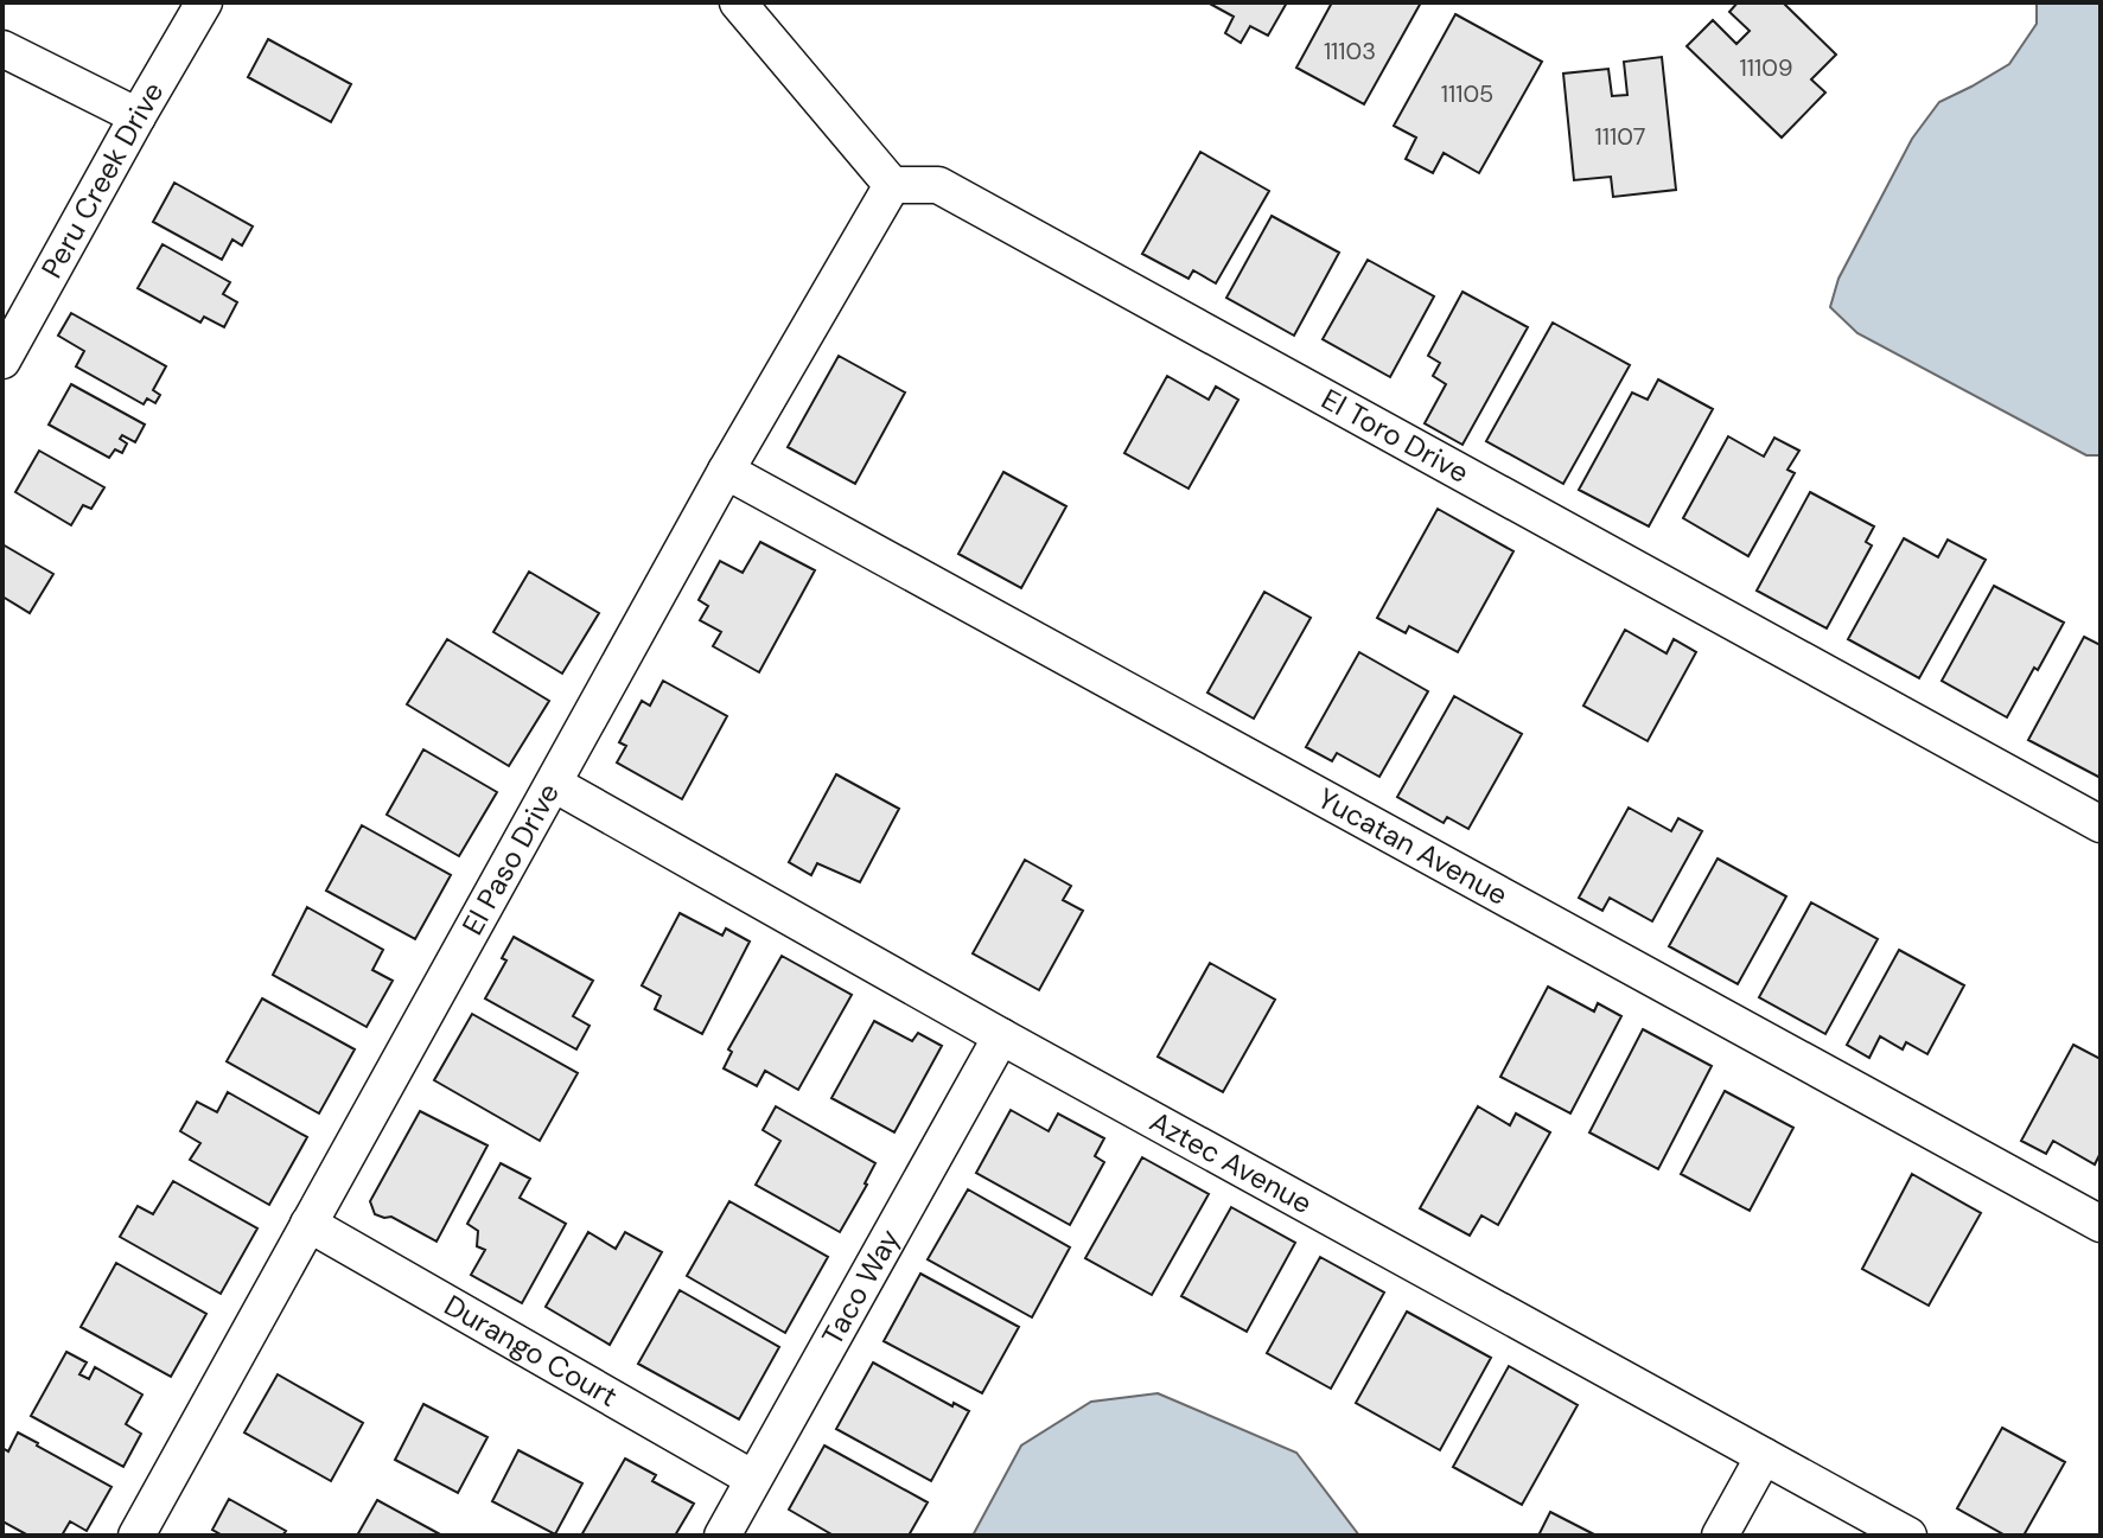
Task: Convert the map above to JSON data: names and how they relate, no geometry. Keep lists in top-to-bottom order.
{
  "streets": {
    "street": [
      "Peru Creek Drive",
      "El Toro Drive",
      "Yucatan Avenue",
      "El Paso Drive",
      "Aztec Avenue",
      "Taco Way",
      "Durango Court"
    ]
  },
  "crossings": [
    ["El Toro Drive", "El Paso Drive"],
    ["Yucatan Avenue", "El Paso Drive"],
    ["El Paso Drive", "Aztec Avenue"],
    ["El Paso Drive", "Durango Court"],
    ["Aztec Avenue", "Taco Way"],
    ["Taco Way", "Durango Court"]
  ],
  "house_numbers": [
    "11103",
    "11109",
    "11105",
    "11107"
  ]
}
